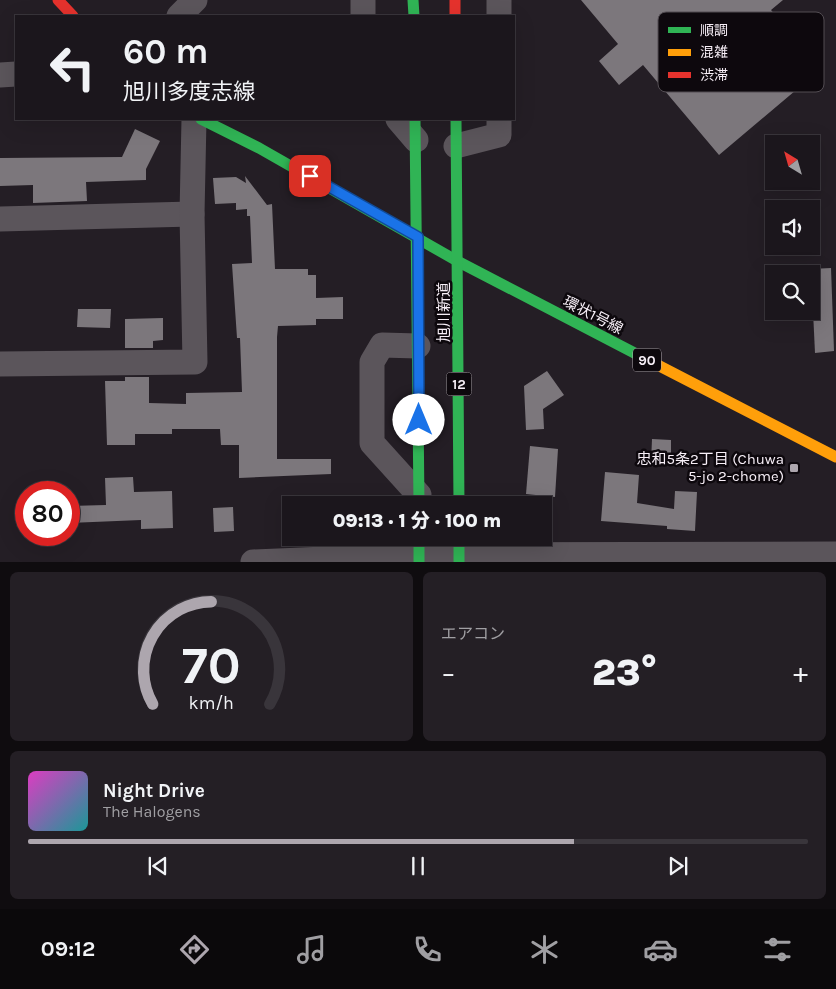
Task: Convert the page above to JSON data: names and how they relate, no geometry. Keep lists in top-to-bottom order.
{
  "streets": {
    "main road": [
      "旭川新道",
      "環状1号線",
      "90",
      "12"
    ]
  },
  "crossings": [
    ["旭川新道", "環状1号線"]
  ],
  "places": {
    "transit": ["忠和5条2丁目 (Chuwa 5-jo 2-chome)"]
  },
  "legend": ["順調", "混雑", "渋滞"],
  "north": "top left",
  "page": {
    "turn": ["60 m", "旭川多度志線"],
    "limit": "80",
    "trip": "09:13 · 1 分 · 100 m",
    "tile": "エアコン",
    "heat": ["−", "23°", "+"],
    "song": ["Night Drive", "The Halogens"],
    "tabs": "09:12",
    "gauge": ["70", "km/h"]
  }
}
